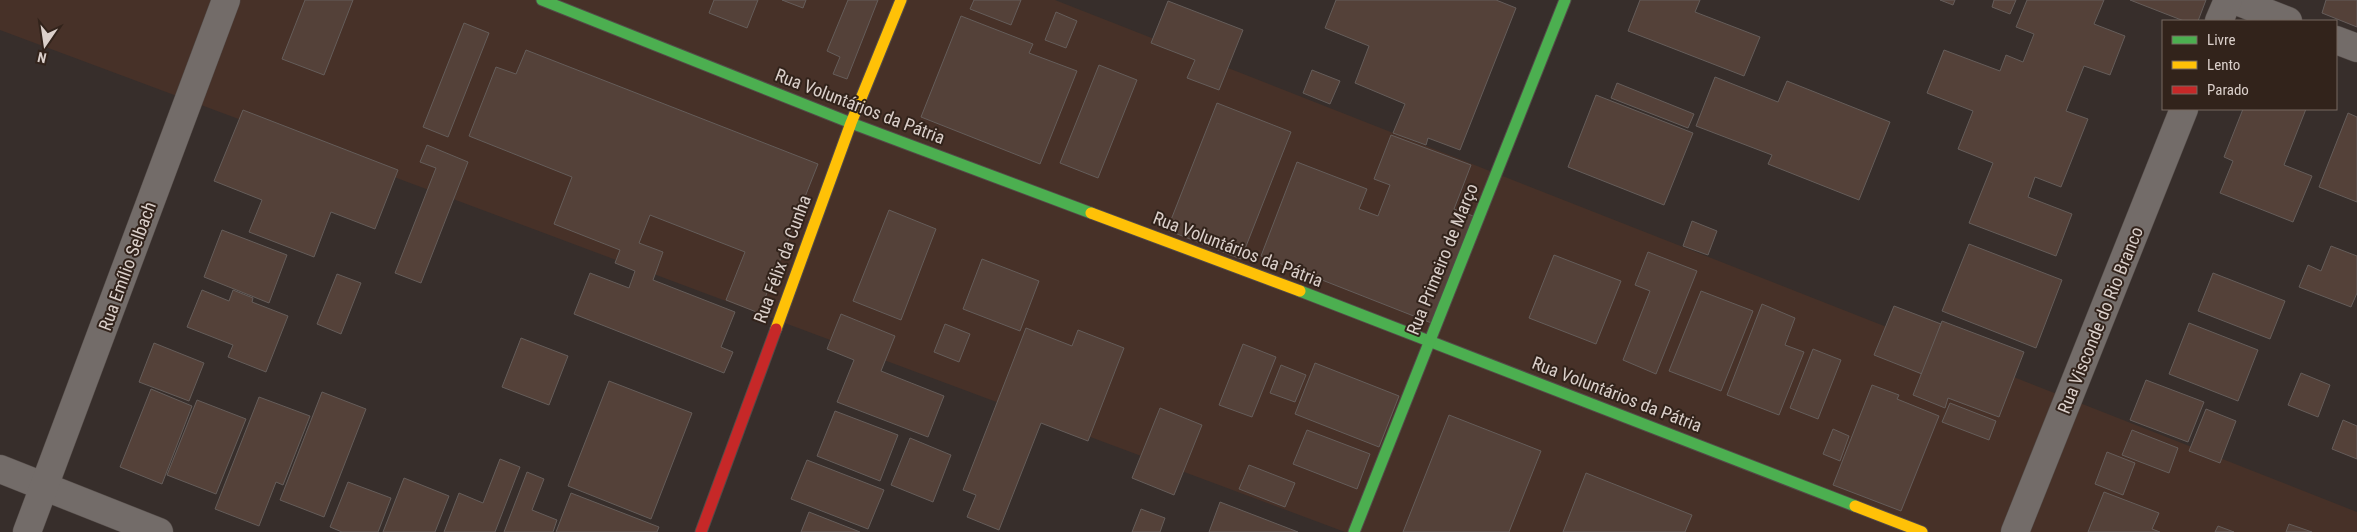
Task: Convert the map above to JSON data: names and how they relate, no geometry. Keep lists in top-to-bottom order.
{
  "streets": {
    "main road": ["Rua Voluntários da Pátria", "Rua Félix da Cunha", "Rua Primeiro de Março"],
    "street": ["Rua Emílio Selbach", "Rua Visconde do Rio Branco"]
  },
  "crossings": [
    ["Rua Voluntários da Pátria", "Rua Félix da Cunha"],
    ["Rua Voluntários da Pátria", "Rua Primeiro de Março"]
  ],
  "legend": ["Livre", "Lento", "Parado"],
  "north": "bottom"
}
